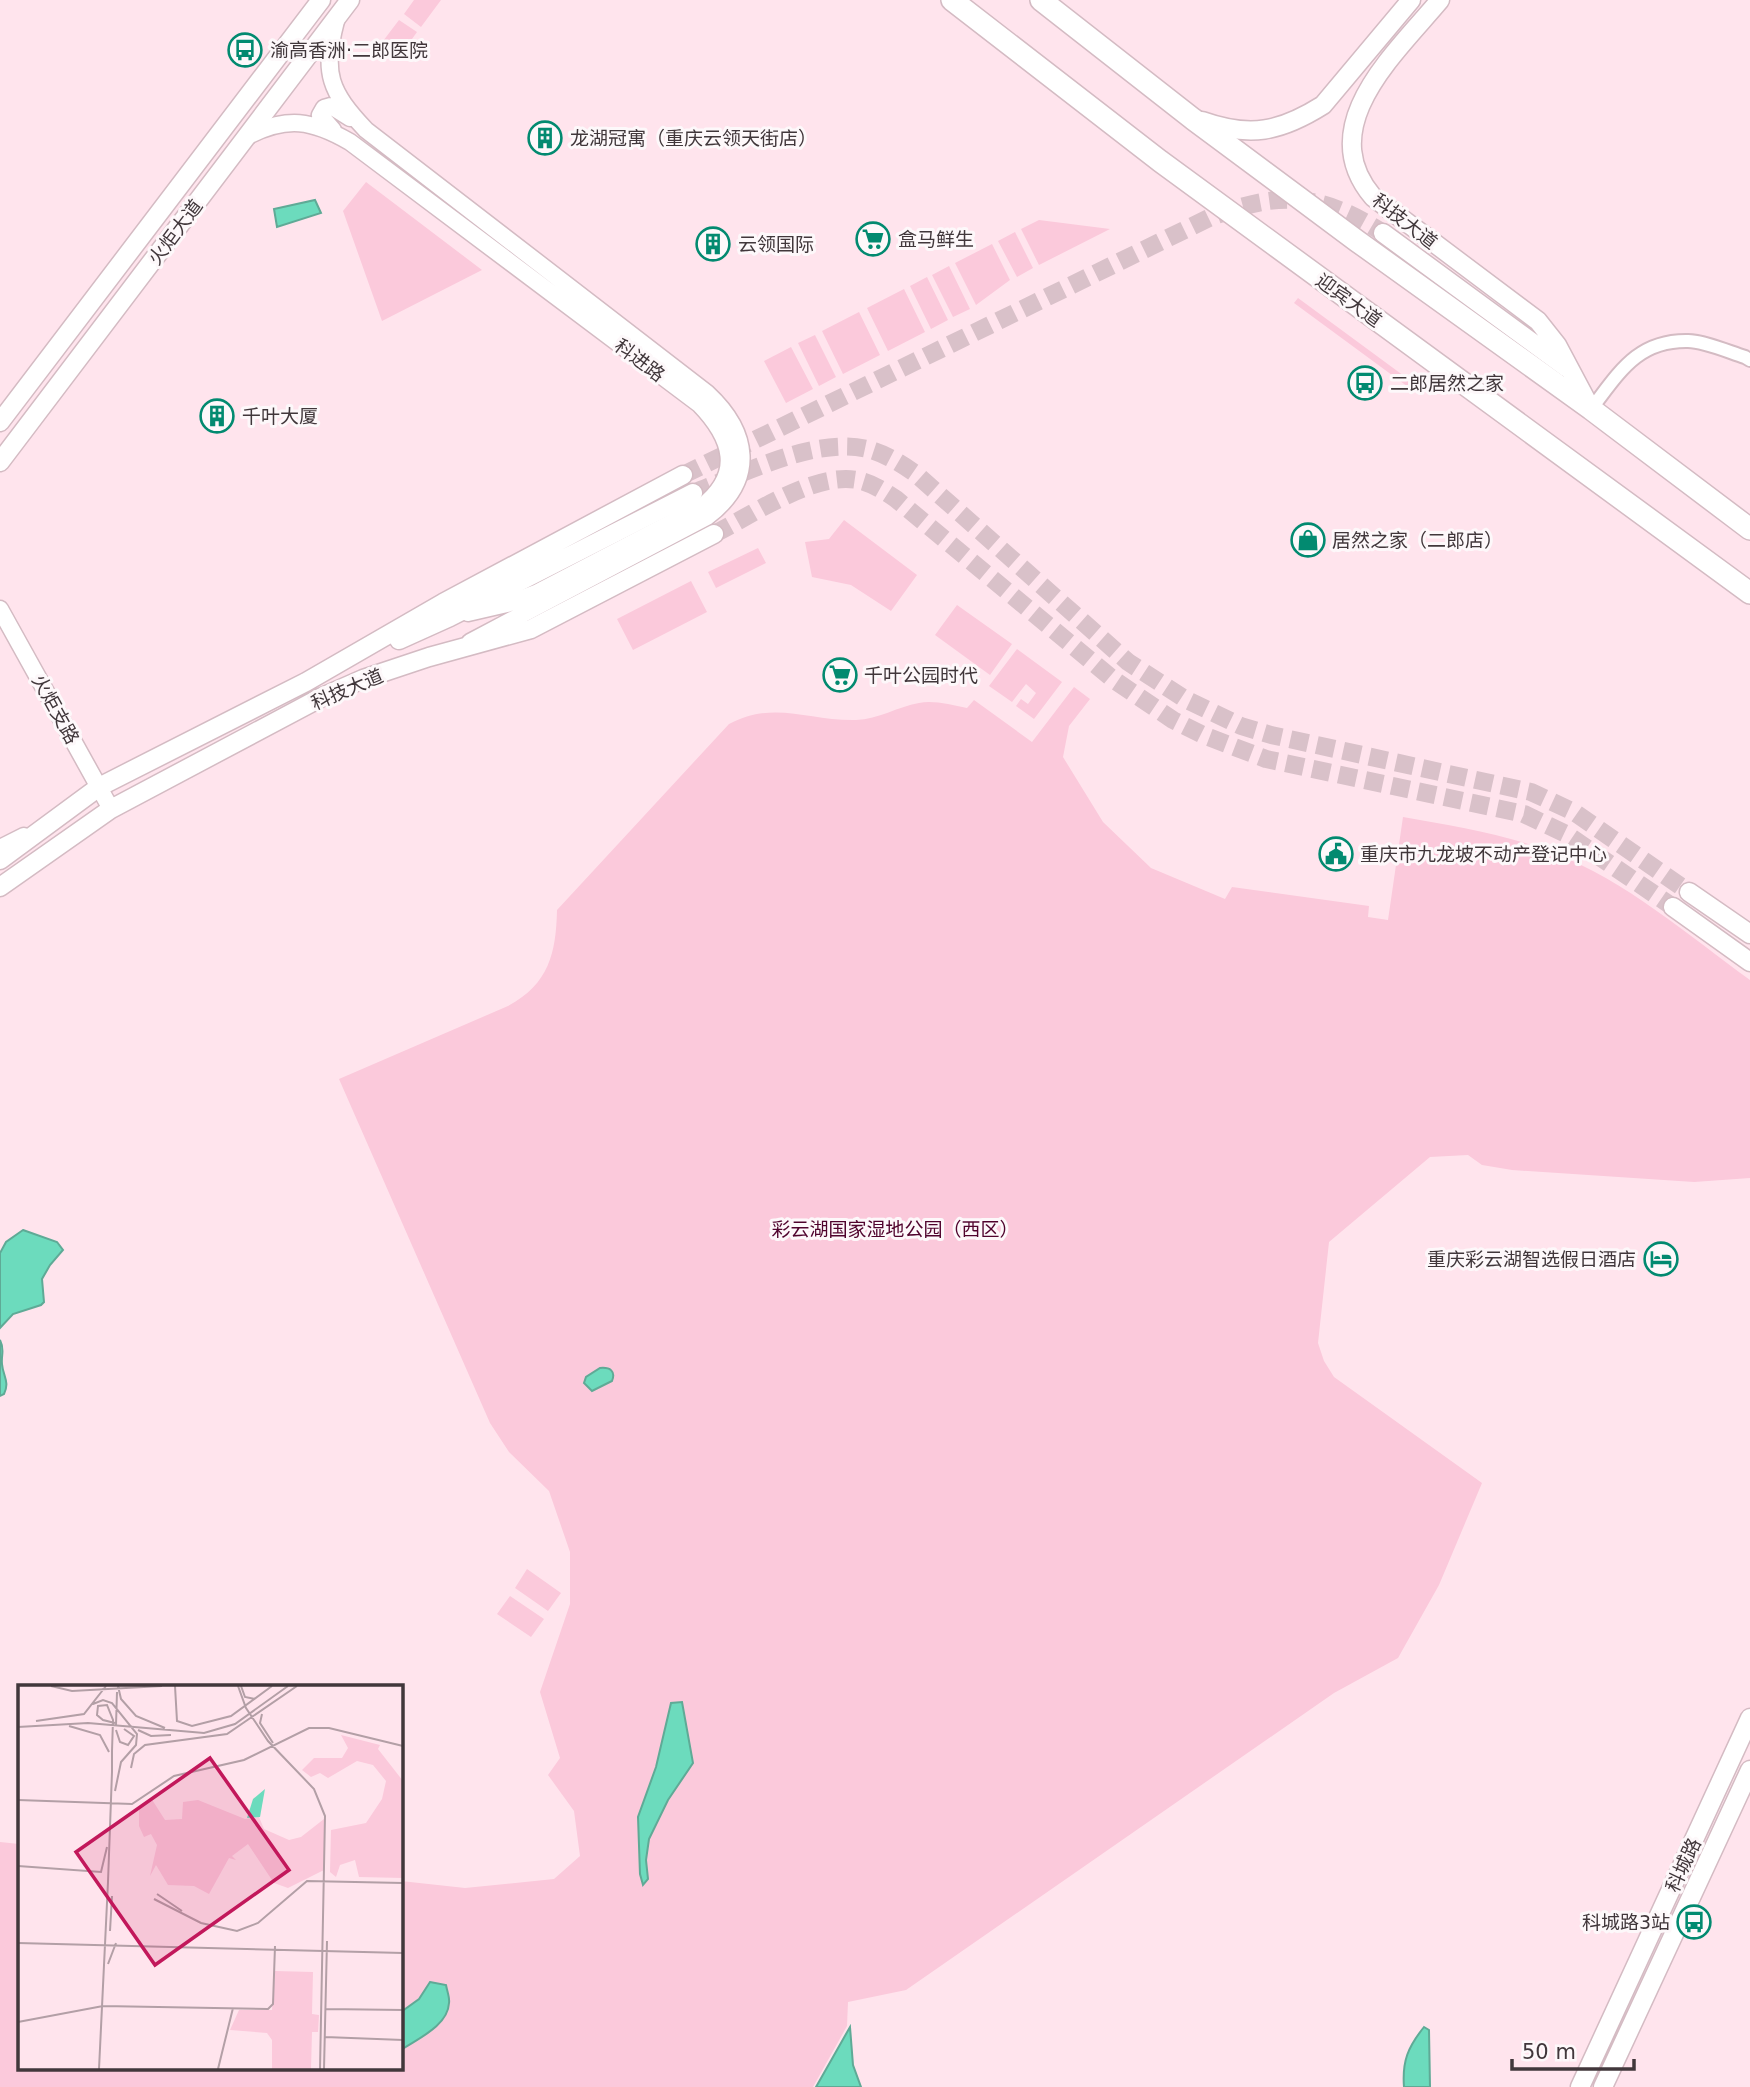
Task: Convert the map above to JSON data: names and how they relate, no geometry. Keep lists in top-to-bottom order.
{
  "streets": {
    "highway": ["迎宾大道"],
    "main road": ["科技大道", "火炬大道", "科城路"],
    "street": ["科进路", "火炬支路"]
  },
  "crossings": [
    ["科技大道", "火炬支路"],
    ["火炬大道", "科进路"]
  ],
  "parks": ["彩云湖国家湿地公园（西区）"],
  "places": {
    "bus stop": ["渝高香洲‧二郎医院", "二郎居然之家", "科城路3站"],
    "building": ["龙湖冠寓（重庆云领天街店）", "云领国际", "千叶大厦"],
    "supermarket": ["盒马鲜生", "千叶公园时代"],
    "shop": ["居然之家（二郎店）"],
    "public building": ["重庆市九龙坡不动产登记中心"],
    "hotel": ["重庆彩云湖智选假日酒店"]
  },
  "scale_bar": "50 m"
}
